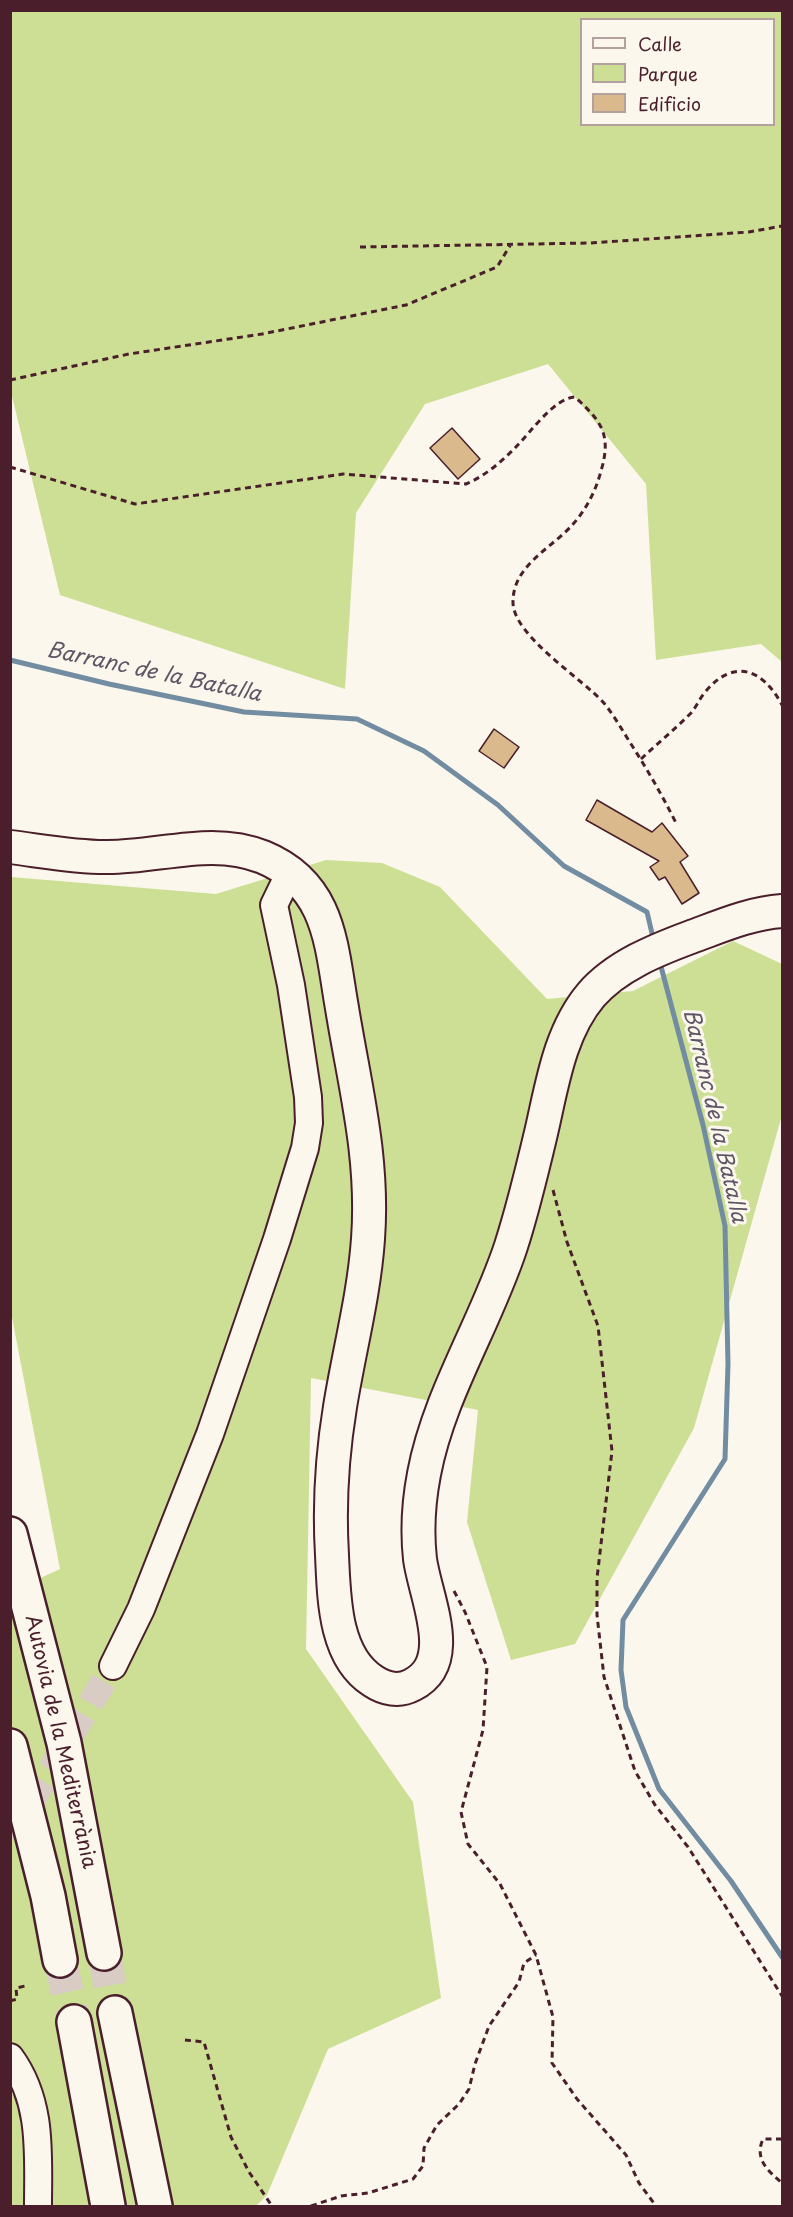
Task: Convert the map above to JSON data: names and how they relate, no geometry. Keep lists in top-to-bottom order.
{
  "streets": {
    "highway": ["Autovia de la Mediterrània"]
  },
  "water": ["Barranc de la Batalla"],
  "legend": ["Calle", "Parque", "Edificio"]
}
